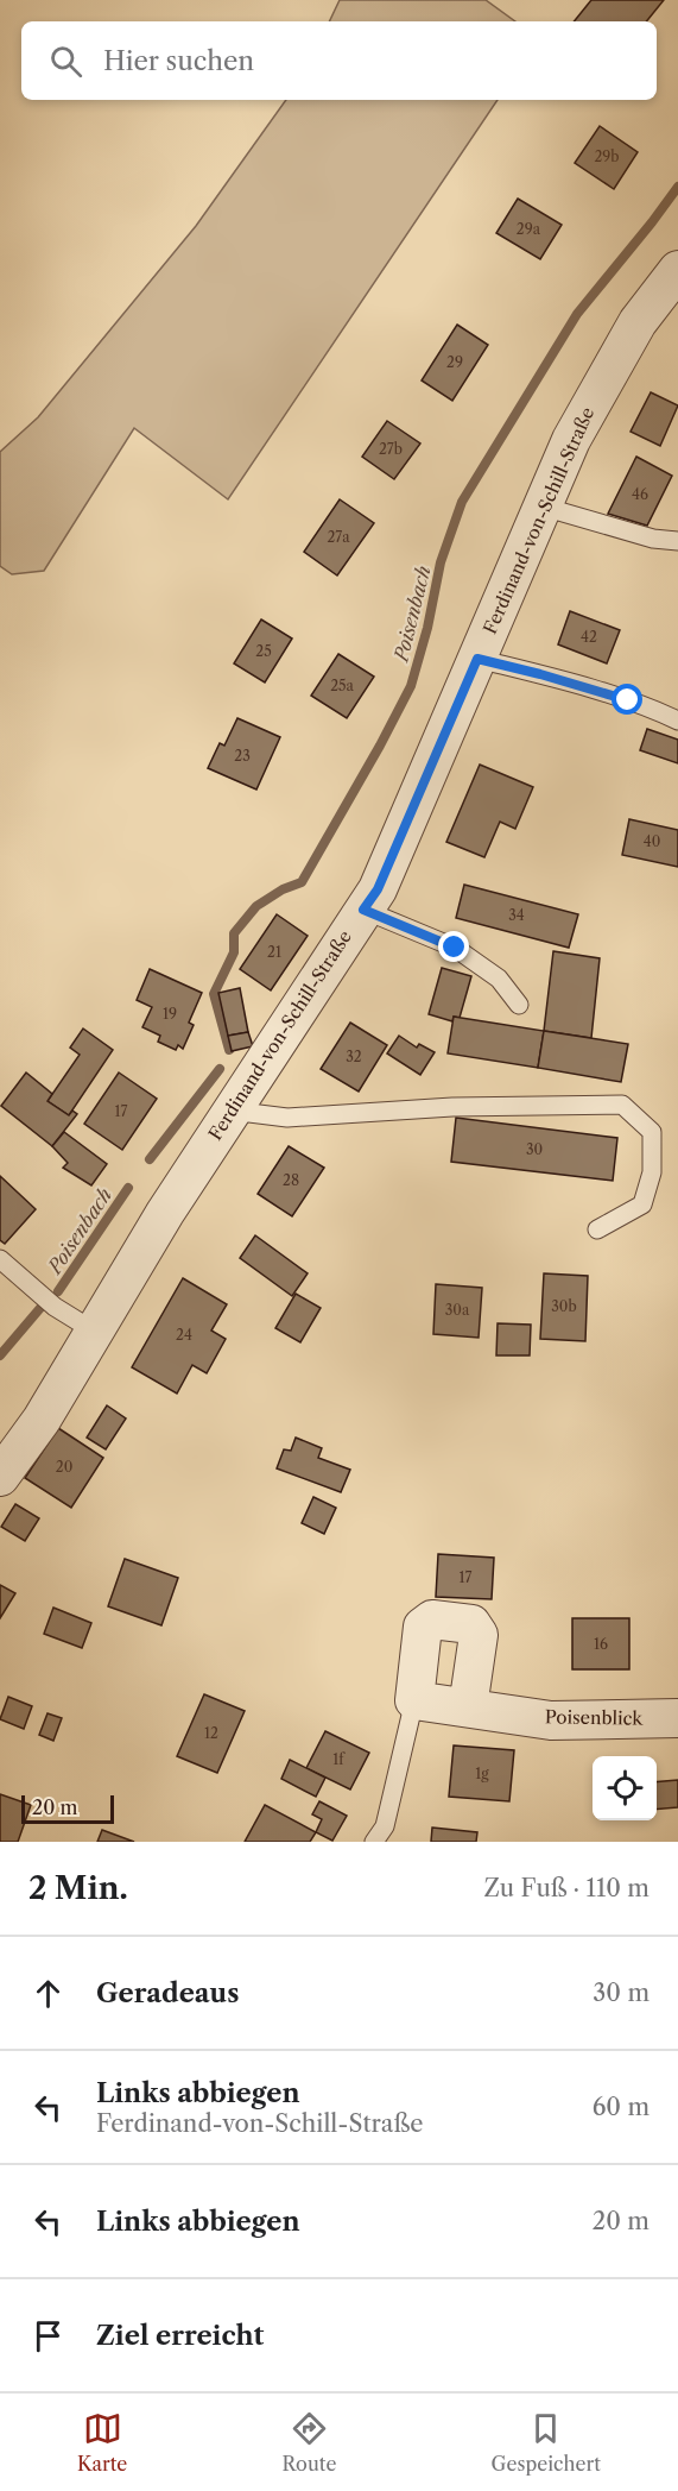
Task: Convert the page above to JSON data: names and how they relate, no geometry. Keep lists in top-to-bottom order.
{
  "streets": {
    "street": ["Ferdinand-von-Schill-Straße", "Poisenblick"]
  },
  "water": ["Poisenbach"],
  "house_numbers": [
    "29b",
    "29a",
    "29",
    "27b",
    "46",
    "27a",
    "42",
    "25",
    "25a",
    "23",
    "40",
    "34",
    "21",
    "19",
    "32",
    "17",
    "30",
    "28",
    "30b",
    "30a",
    "24",
    "20",
    "17",
    "16",
    "12",
    "1f",
    "1g"
  ],
  "scale_bar": "20 m",
  "page": {
    "search": "Hier suchen",
    "scale": "20 m",
    "heading": ["2 Min.", "Zu Fuß · 110 m"],
    "list": [
      ["Geradeaus", "30 m"],
      ["Links abbiegen", "Ferdinand-von-Schill-Straße", "60 m"],
      ["Links abbiegen", "20 m"],
      "Ziel erreicht"
    ],
    "nav": ["Karte", "Route", "Gespeichert"]
  }
}
